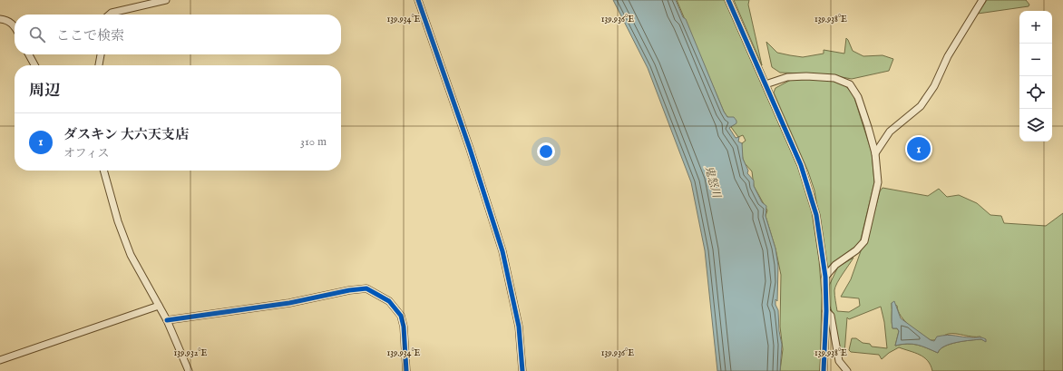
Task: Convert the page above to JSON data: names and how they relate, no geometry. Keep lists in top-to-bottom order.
{
  "water": ["鬼怒川"],
  "page": {
    "map_buttons": ["+", "−"],
    "search": "ここで検索",
    "heading": "周辺",
    "list": [
      {
        "mark": "1",
        "name": "ダスキン 大六天支店",
        "note": "オフィス",
        "value": "310 m"
      }
    ],
    "pins": "1"
  },
  "coordinates": [
    "139.934°E",
    "139.936°E",
    "139.938°E",
    "139.932°E"
  ]
}
